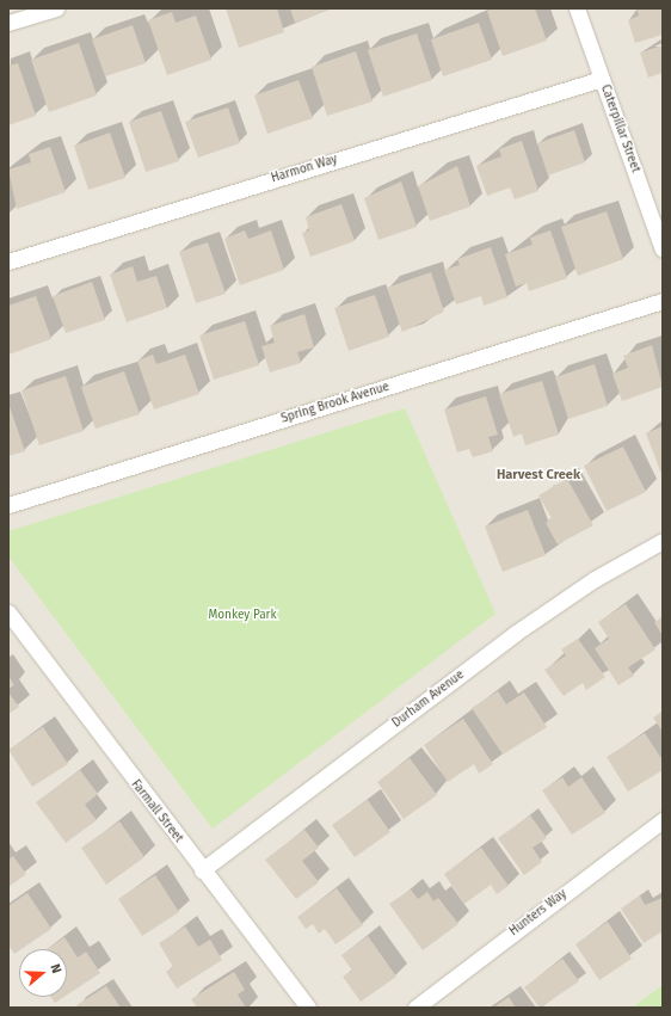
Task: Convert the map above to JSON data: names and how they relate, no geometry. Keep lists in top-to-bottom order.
{
  "streets": {
    "street": [
      "Caterpillar Street",
      "Harmon Way",
      "Spring Brook Avenue",
      "Durham Avenue",
      "Farmall Street",
      "Hunters Way"
    ]
  },
  "crossings": [
    ["Caterpillar Street", "Harmon Way"],
    ["Durham Avenue", "Farmall Street"]
  ],
  "districts": ["Harvest Creek"],
  "parks": ["Monkey Park"],
  "north": "right"
}
